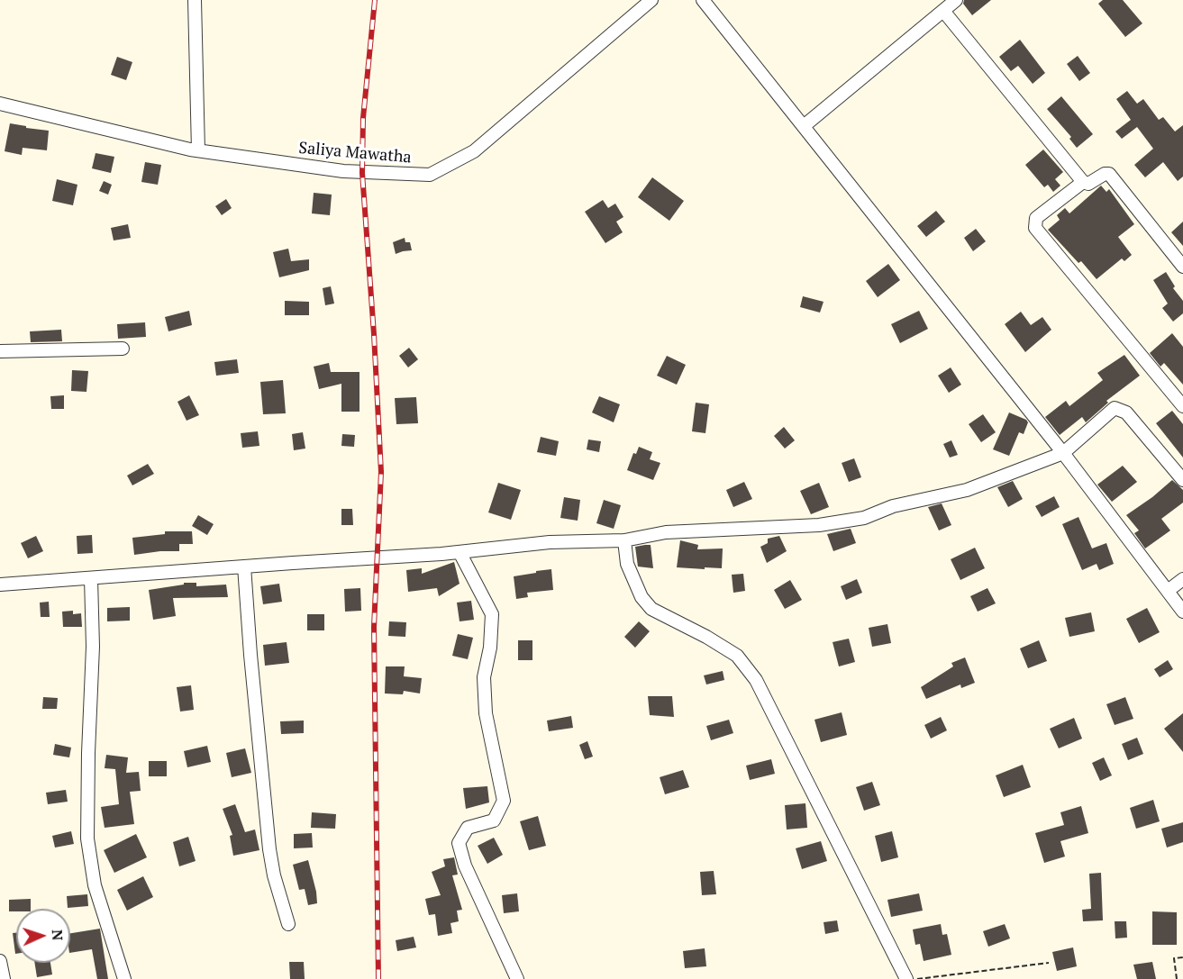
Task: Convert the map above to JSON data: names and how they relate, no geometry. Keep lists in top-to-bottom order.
{
  "streets": {
    "street": ["Saliya Mawatha"]
  },
  "north": "right"
}
